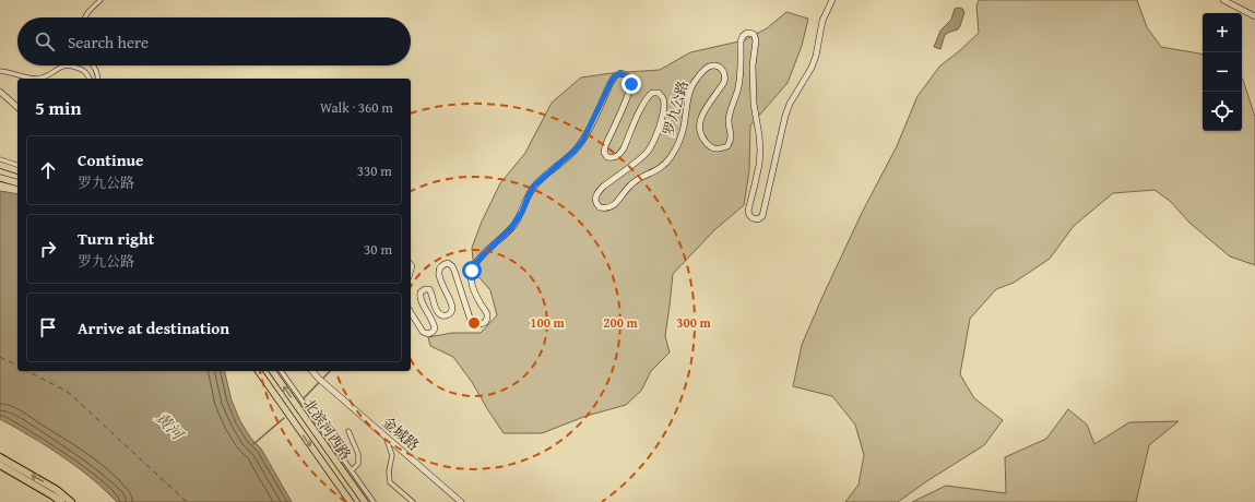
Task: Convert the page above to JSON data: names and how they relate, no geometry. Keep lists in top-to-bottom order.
{
  "streets": {
    "main road": ["北滨河西路"],
    "street": ["罗九公路", "金城路"]
  },
  "water": ["黄河"],
  "page": {
    "map_buttons": ["+", "−"],
    "search": "Search here",
    "heading": ["5 min", "Walk · 360 m"],
    "list": [
      ["Continue", "罗九公路", "330 m"],
      ["Turn right", "罗九公路", "30 m"],
      "Arrive at destination"
    ]
  },
  "rings": ["100 m", "200 m", "300 m"]
}
